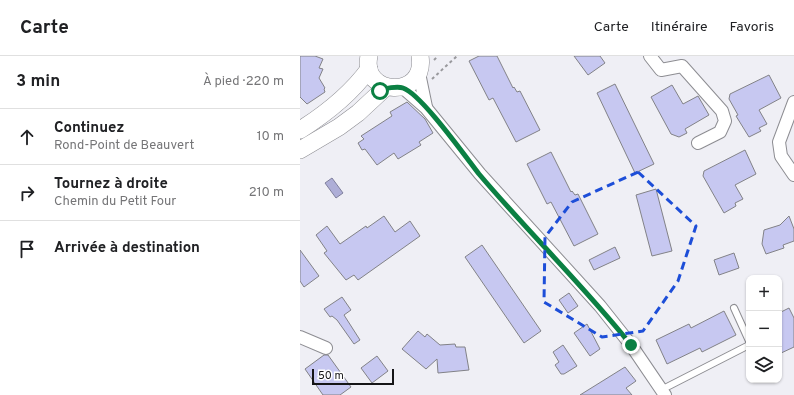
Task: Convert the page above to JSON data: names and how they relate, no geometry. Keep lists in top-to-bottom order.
{
  "scale_bar": "50 m",
  "page": {
    "header": "Carte",
    "nav": ["Carte", "Itinéraire", "Favoris"],
    "heading": ["3 min", "À pied · 220 m"],
    "list": [
      ["Continuez", "Rond-Point de Beauvert", "10 m"],
      ["Tournez à droite", "Chemin du Petit Four", "210 m"],
      "Arrivée à destination"
    ],
    "map_buttons": ["+", "−"],
    "scale": "50 m"
  }
}
